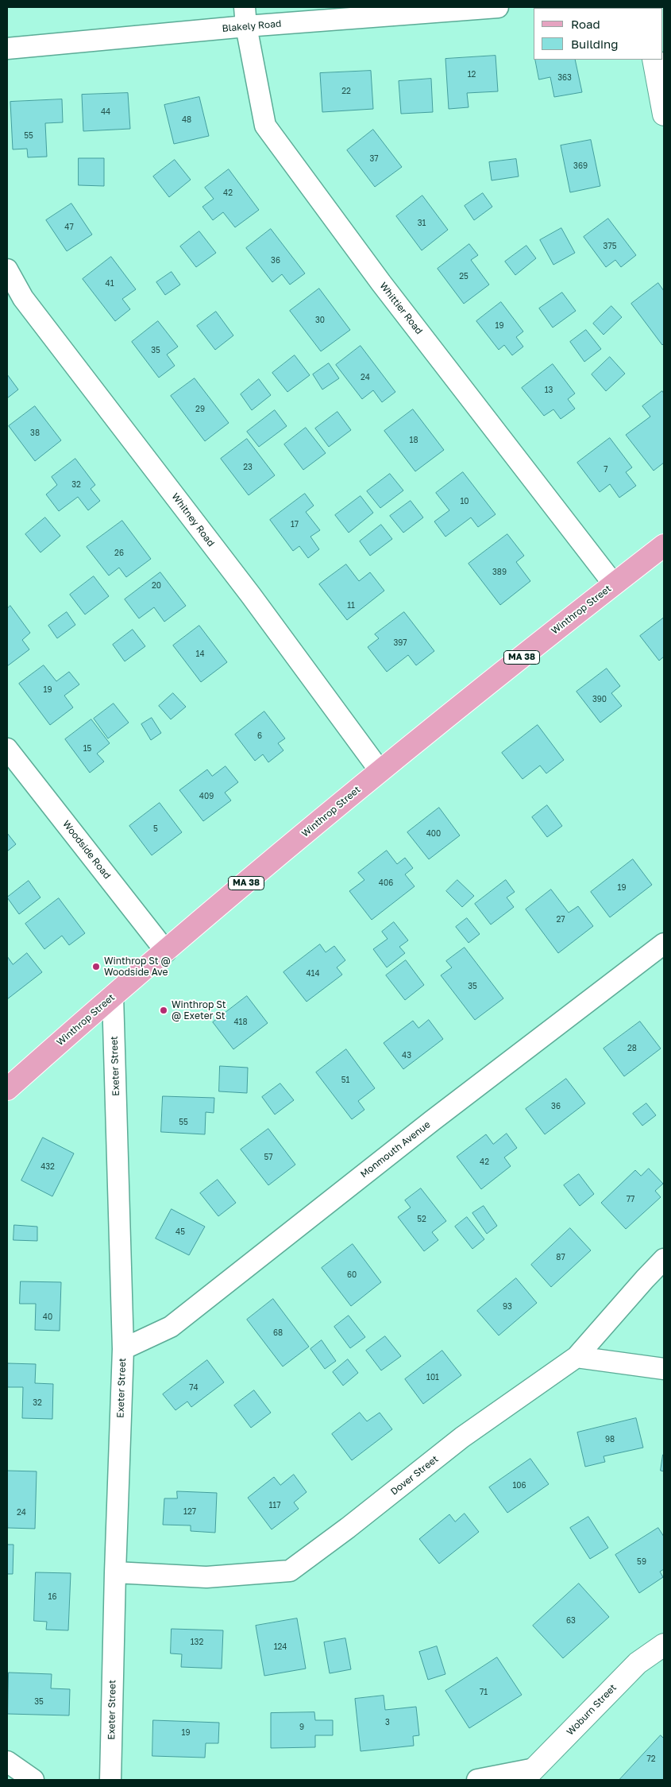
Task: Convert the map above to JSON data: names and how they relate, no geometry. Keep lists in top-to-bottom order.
{
  "streets": {
    "main road": ["Winthrop Street", "MA 38"],
    "street": [
      "Blakely Road",
      "Whittier Road",
      "Whitney Road",
      "Woodside Road",
      "Exeter Street",
      "Monmouth Avenue",
      "Dover Street",
      "Woburn Street"
    ]
  },
  "crossings": [
    ["Blakely Road", "Whittier Road"],
    ["Whittier Road", "Winthrop Street"],
    ["Whitney Road", "Winthrop Street"],
    ["Winthrop Street", "Woodside Road"],
    ["Winthrop Street", "Exeter Street"],
    ["Exeter Street", "Monmouth Avenue"],
    ["Exeter Street", "Dover Street"]
  ],
  "places": ["Winthrop St @ Woodside Ave", "Winthrop St @ Exeter St"],
  "house_numbers": [
    "12",
    "363",
    "22",
    "44",
    "48",
    "55",
    "37",
    "369",
    "42",
    "31",
    "47",
    "375",
    "36",
    "25",
    "41",
    "30",
    "19",
    "35",
    "24",
    "13",
    "29",
    "38",
    "18",
    "23",
    "7",
    "32",
    "10",
    "17",
    "26",
    "389",
    "20",
    "11",
    "397",
    "14",
    "19",
    "390",
    "6",
    "15",
    "409",
    "5",
    "400",
    "406",
    "19",
    "27",
    "414",
    "35",
    "418",
    "28",
    "43",
    "51",
    "36",
    "55",
    "57",
    "42",
    "432",
    "77",
    "52",
    "45",
    "87",
    "60",
    "93",
    "40",
    "68",
    "101",
    "74",
    "32",
    "98",
    "106",
    "117",
    "127",
    "24",
    "59",
    "16",
    "63",
    "132",
    "124",
    "71",
    "35",
    "3",
    "9",
    "19",
    "72"
  ],
  "legend": ["Road", "Building"]
}
